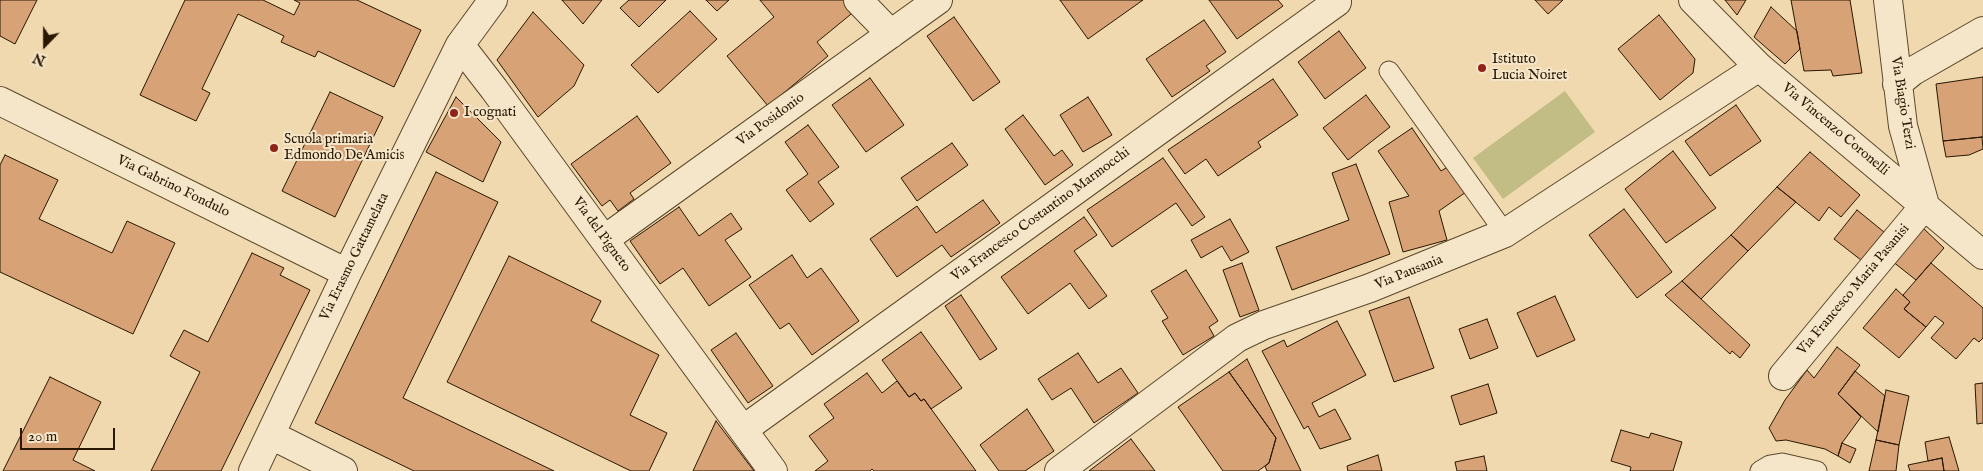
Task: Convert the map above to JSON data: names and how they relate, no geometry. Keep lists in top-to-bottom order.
{
  "streets": {
    "street": [
      "Via Biagio Terzi",
      "Via Posidonio",
      "Via Vincenzo Coronelli",
      "Via Gabrino Fondulo",
      "Via Francesco Costantino Marmocchi",
      "Via del Pigneto",
      "Via Erasmo Gattamelata",
      "Via Pausania",
      "Via Francesco Maria Pasanisi"
    ]
  },
  "crossings": [
    ["Via Biagio Terzi", "Via Vincenzo Coronelli"],
    ["Via Biagio Terzi", "Via Francesco Maria Pasanisi"],
    ["Via Posidonio", "Via del Pigneto"],
    ["Via Vincenzo Coronelli", "Via Pausania"],
    ["Via Vincenzo Coronelli", "Via Francesco Maria Pasanisi"],
    ["Via Gabrino Fondulo", "Via Erasmo Gattamelata"],
    ["Via Francesco Costantino Marmocchi", "Via del Pigneto"],
    ["Via del Pigneto", "Via Erasmo Gattamelata"]
  ],
  "places": ["Istituto Lucia Noiret", "I cognati", "Scuola primaria Edmondo De Amicis"],
  "scale_bar": "20 m",
  "north": "bottom"
}
